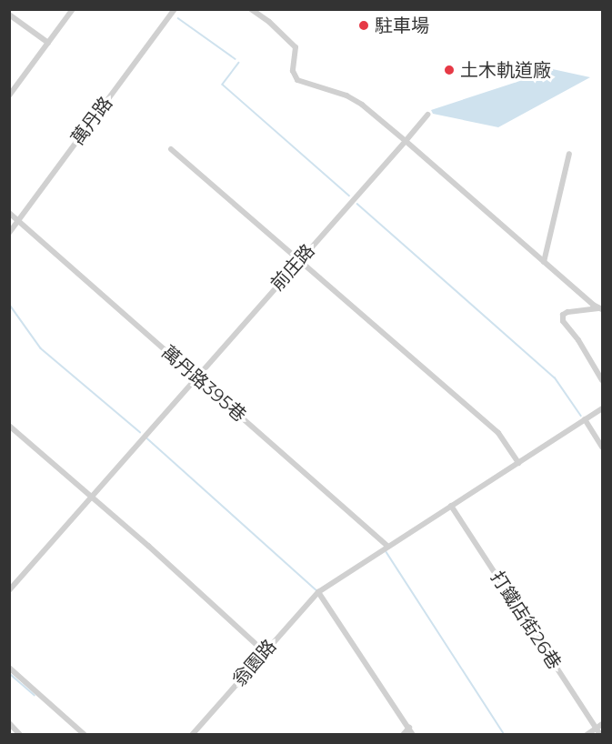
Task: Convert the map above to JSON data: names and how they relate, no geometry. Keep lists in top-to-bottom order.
{
  "streets": {
    "street": [
      "萬丹路",
      "前庄路",
      "萬丹路395巷",
      "打鐵店街26巷",
      "翁園路"
    ]
  },
  "crossings": [
    ["萬丹路", "萬丹路395巷"],
    ["前庄路", "萬丹路395巷"],
    ["萬丹路395巷", "翁園路"],
    ["打鐵店街26巷", "翁園路"]
  ],
  "places": ["駐車場", "土木軌道廠"]
}
